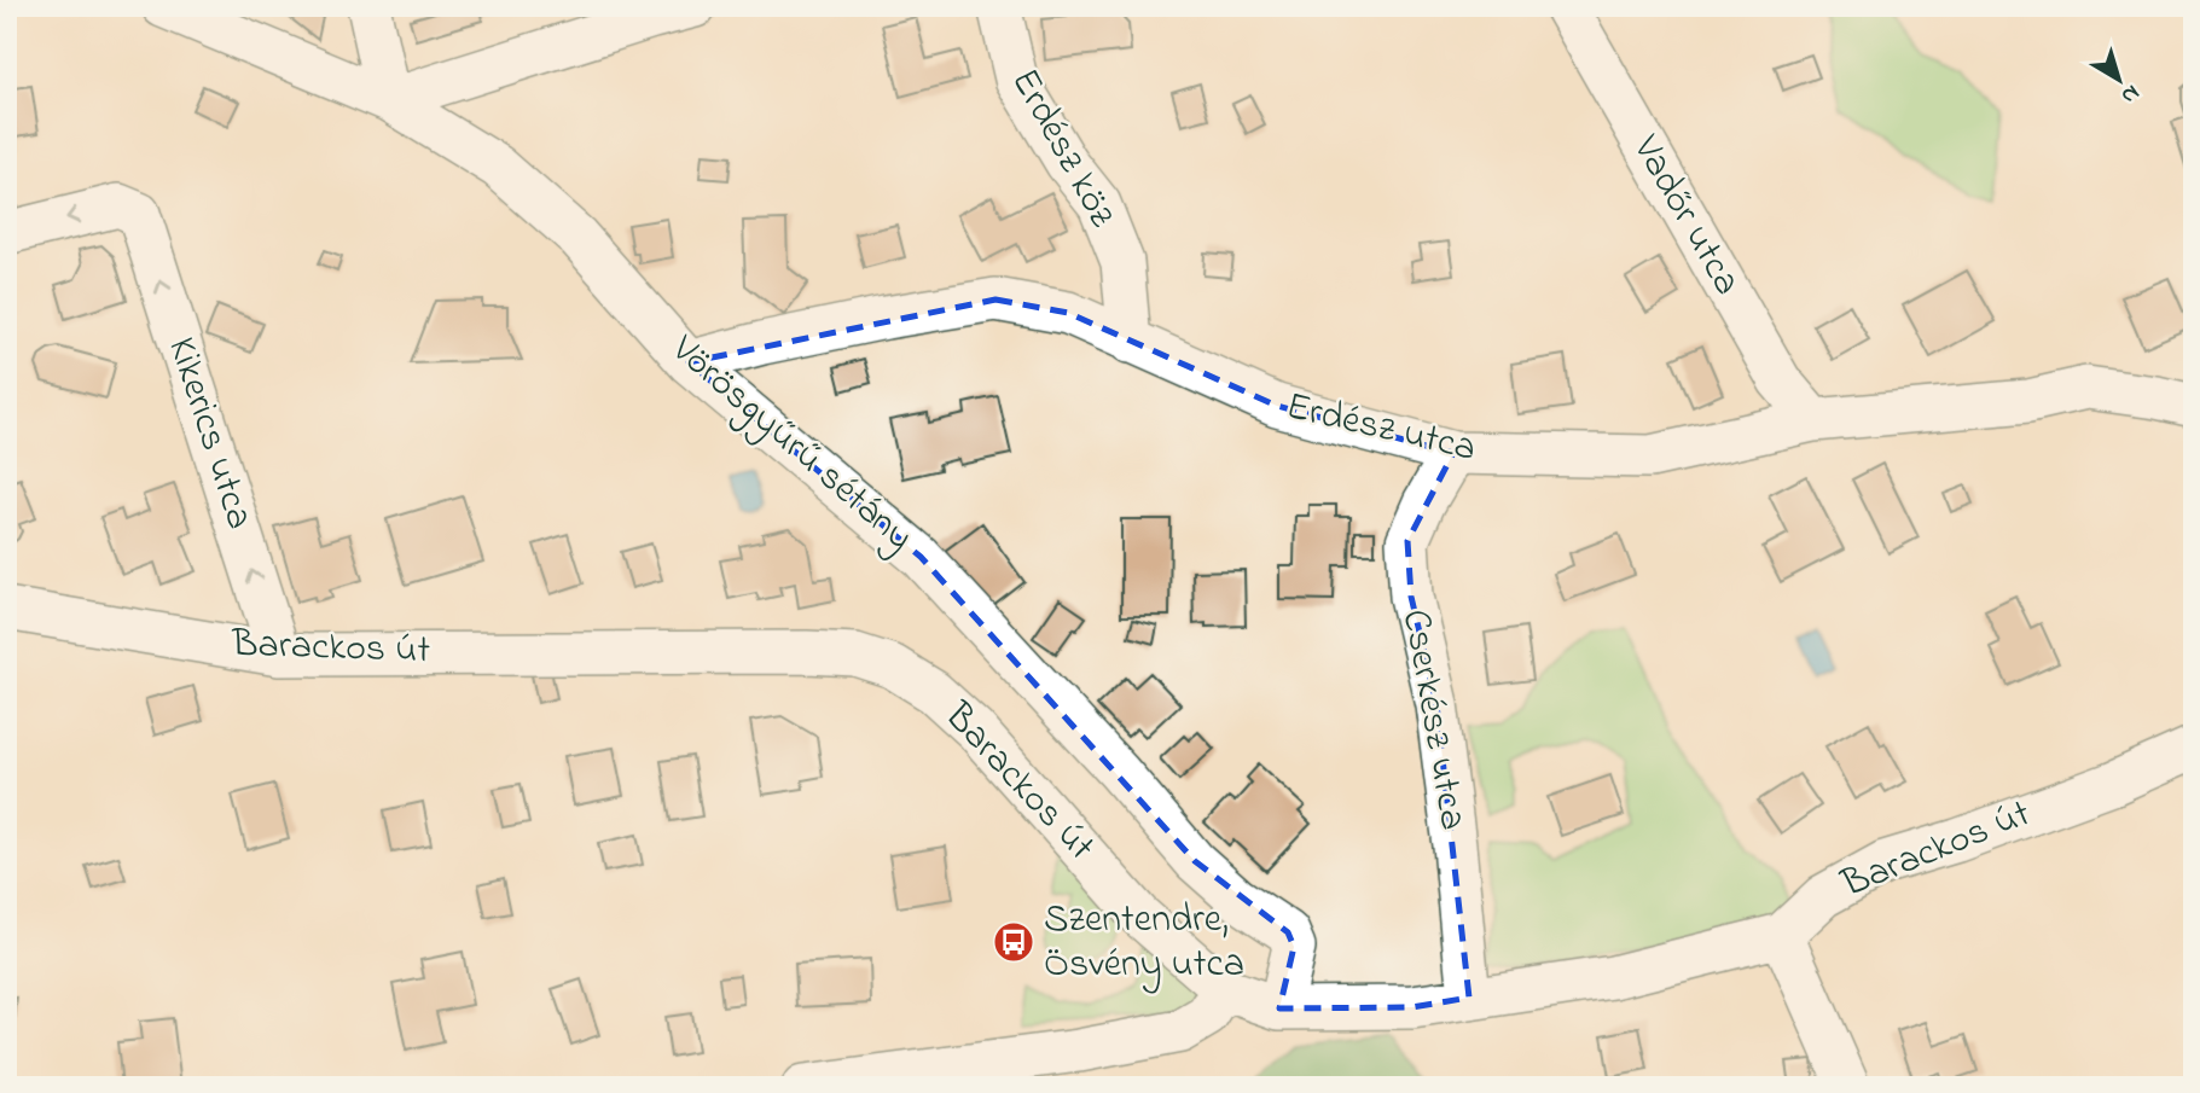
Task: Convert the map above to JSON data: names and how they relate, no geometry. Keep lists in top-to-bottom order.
{
  "streets": {
    "street": [
      "Erdész köz",
      "Vadőr utca",
      "Erdész utca",
      "Kikerics utca",
      "Vörösgyűrű sétány",
      "Barackos út",
      "Cserkész utca"
    ]
  },
  "crossings": [
    ["Erdész köz", "Erdész utca"],
    ["Vadőr utca", "Erdész utca"],
    ["Erdész utca", "Vörösgyűrű sétány"],
    ["Erdész utca", "Cserkész utca"],
    ["Kikerics utca", "Barackos út"],
    ["Vörösgyűrű sétány", "Barackos út"],
    ["Barackos út", "Cserkész utca"]
  ],
  "one_way": ["Kikerics utca"],
  "places": {
    "bus stop": ["Szentendre, Ösvény utca"]
  },
  "north": "bottom right"
}
